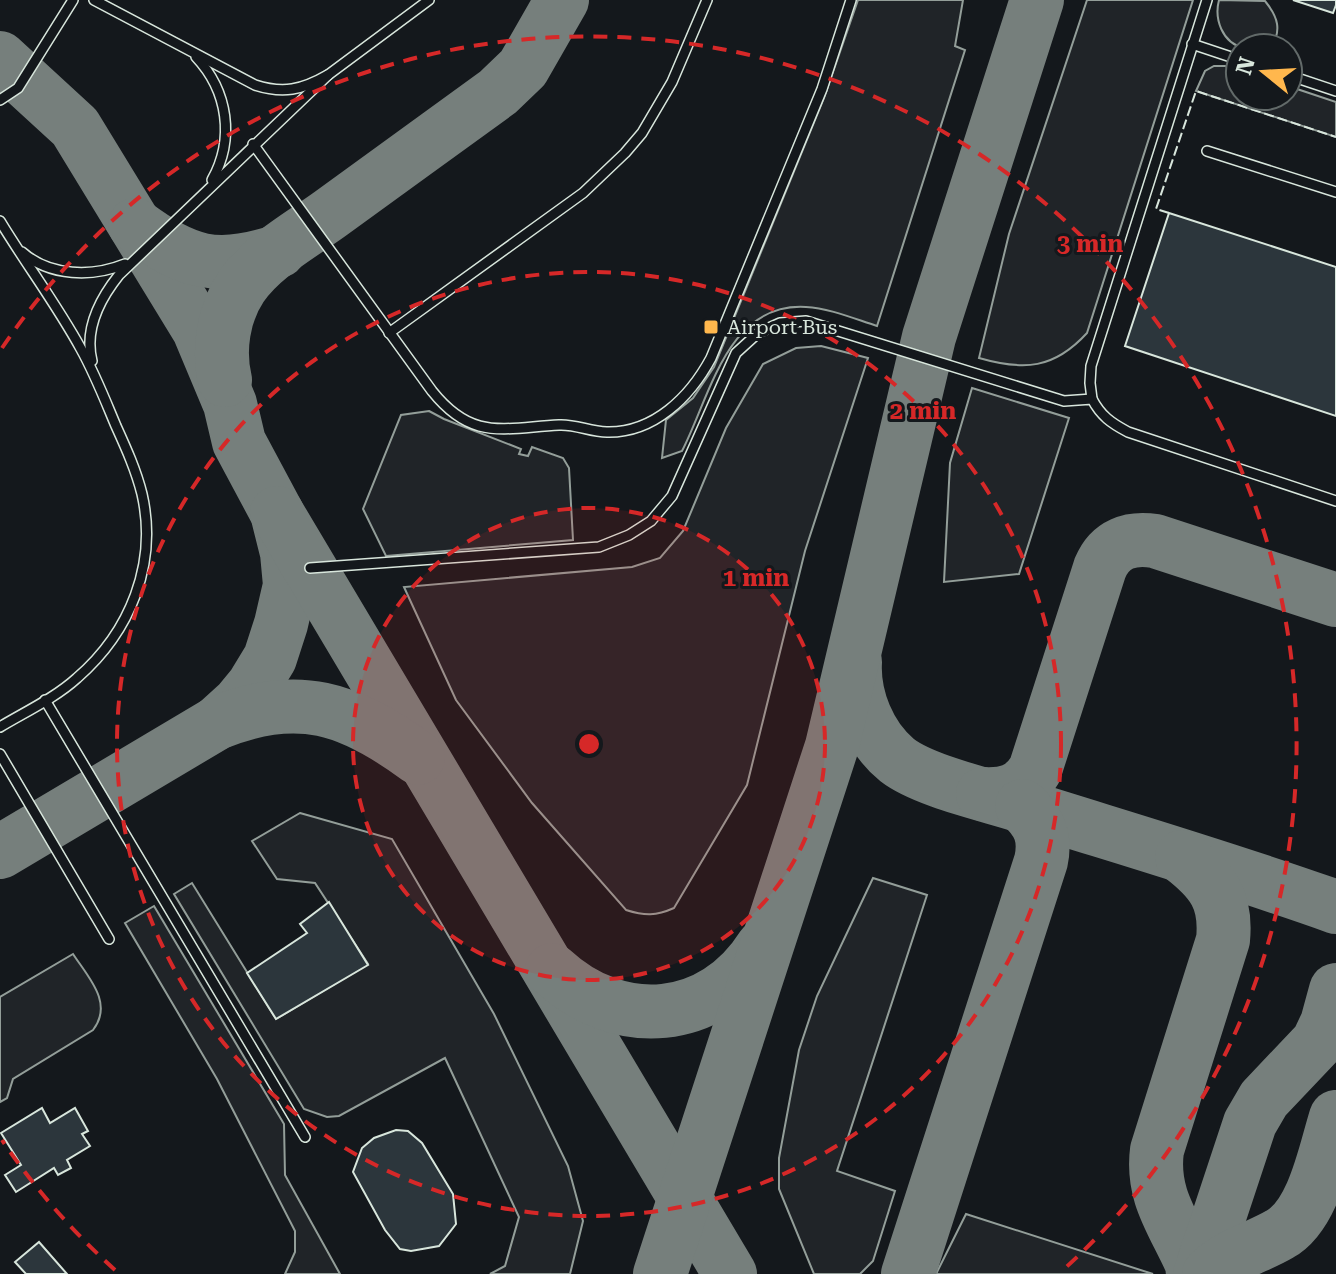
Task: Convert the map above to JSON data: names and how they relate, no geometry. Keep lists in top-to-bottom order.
{
  "places": {
    "transit": ["Airport Bus"]
  },
  "north": "left",
  "rings": ["3 min", "2 min", "1 min"]
}
